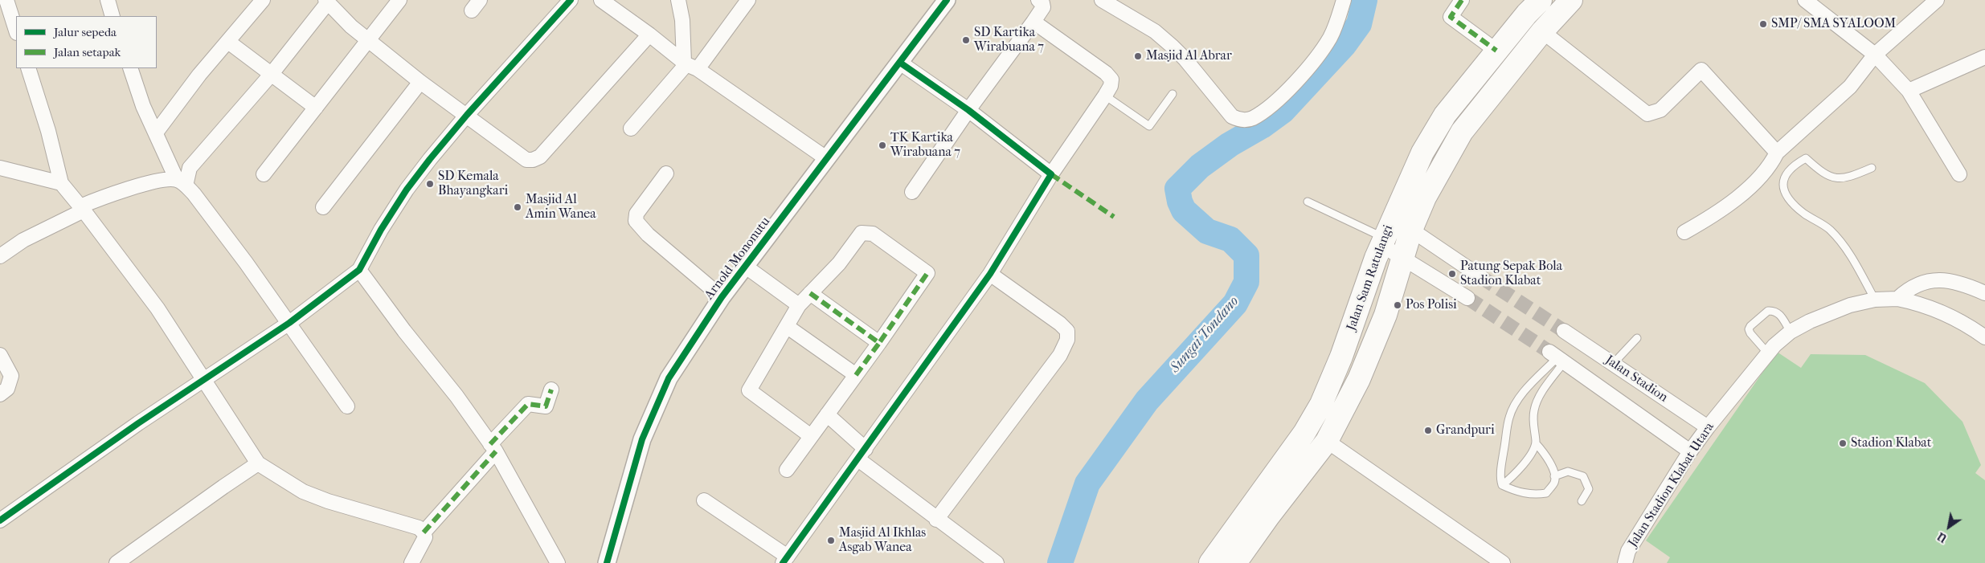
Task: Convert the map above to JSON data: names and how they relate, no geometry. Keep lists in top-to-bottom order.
{
  "streets": {
    "highway": ["Jalan Sam Ratulangi"],
    "street": ["Arnold Mononutu", "Jalan Stadion", "Jalan Stadion Klabat Utara"]
  },
  "crossings": [
    ["Jalan Stadion", "Jalan Stadion Klabat Utara"]
  ],
  "water": ["Sungai Tondano"],
  "places": [
    "SMP/ SMA SYALOOM",
    "SD Kartika Wirabuana 7",
    "Masjid Al Abrar",
    "TK Kartika Wirabuana 7",
    "SD Kemala Bhayangkari",
    "Masjid Al Amin Wanea",
    "Patung Sepak Bola Stadion Klabat",
    "Pos Polisi",
    "Grandpuri",
    "Stadion Klabat",
    "Masjid Al Ikhlas Asgab Wanea"
  ],
  "legend": ["Jalur sepeda", "Jalan setapak"],
  "north": "bottom left"
}
